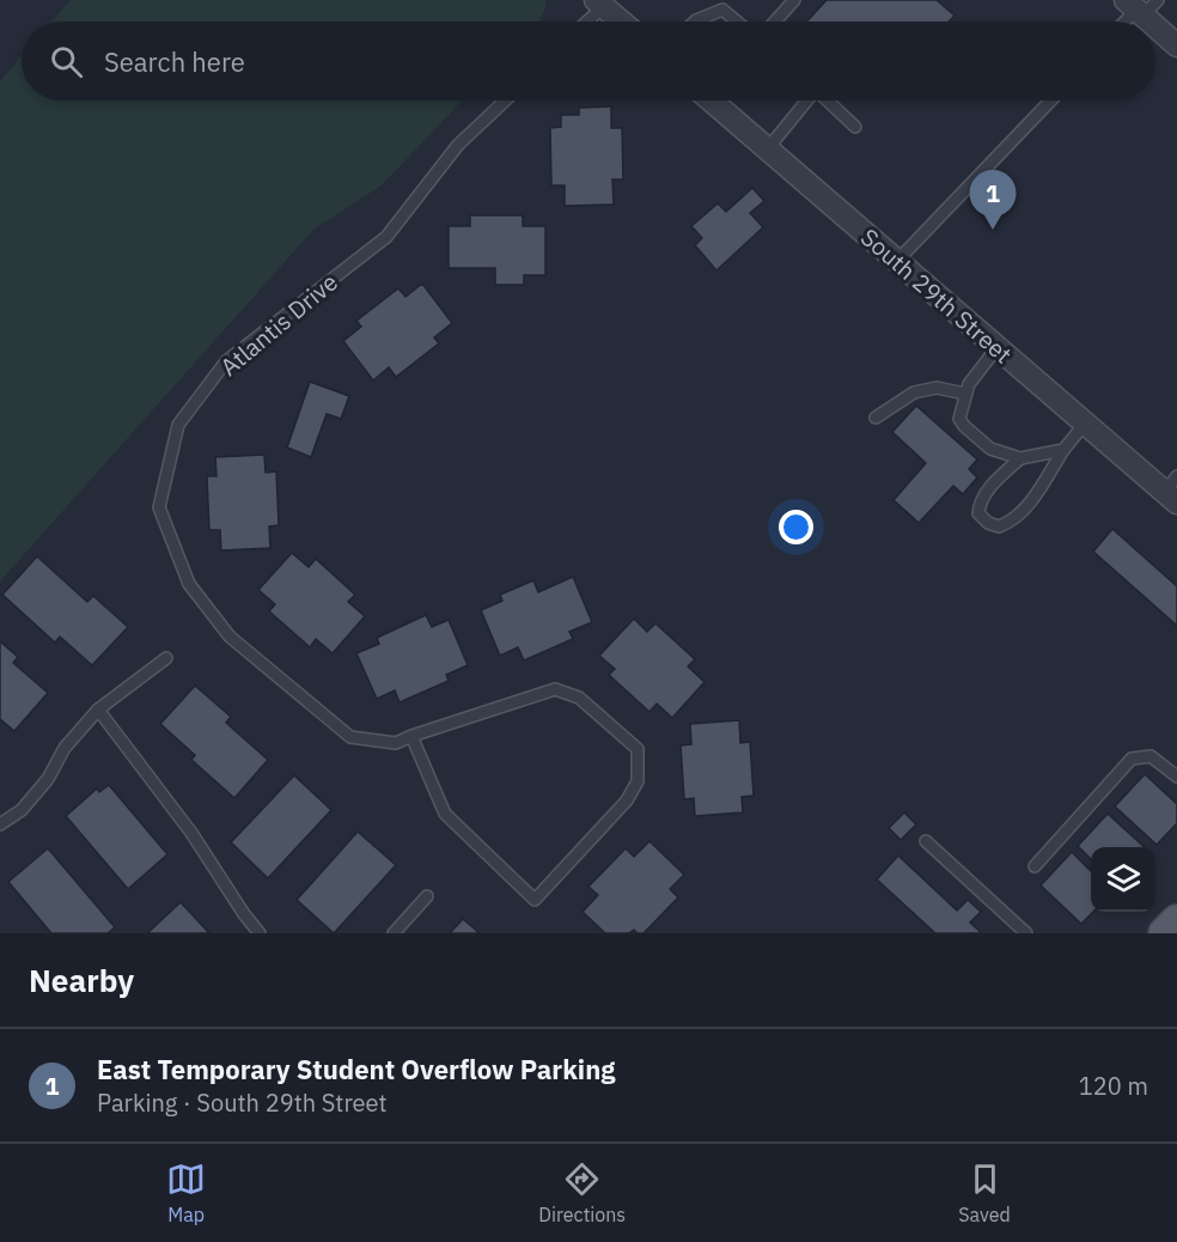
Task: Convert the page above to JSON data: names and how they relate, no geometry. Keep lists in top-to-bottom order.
{
  "streets": {
    "street": ["South 29th Street"],
    "lane": ["Atlantis Drive"]
  },
  "page": {
    "search": "Search here",
    "pins": "1",
    "heading": "Nearby",
    "list": [
      {
        "mark": "1",
        "name": "East Temporary Student Overflow Parking",
        "note": "Parking · South 29th Street",
        "value": "120 m"
      }
    ],
    "nav": ["Map", "Directions", "Saved"]
  }
}
